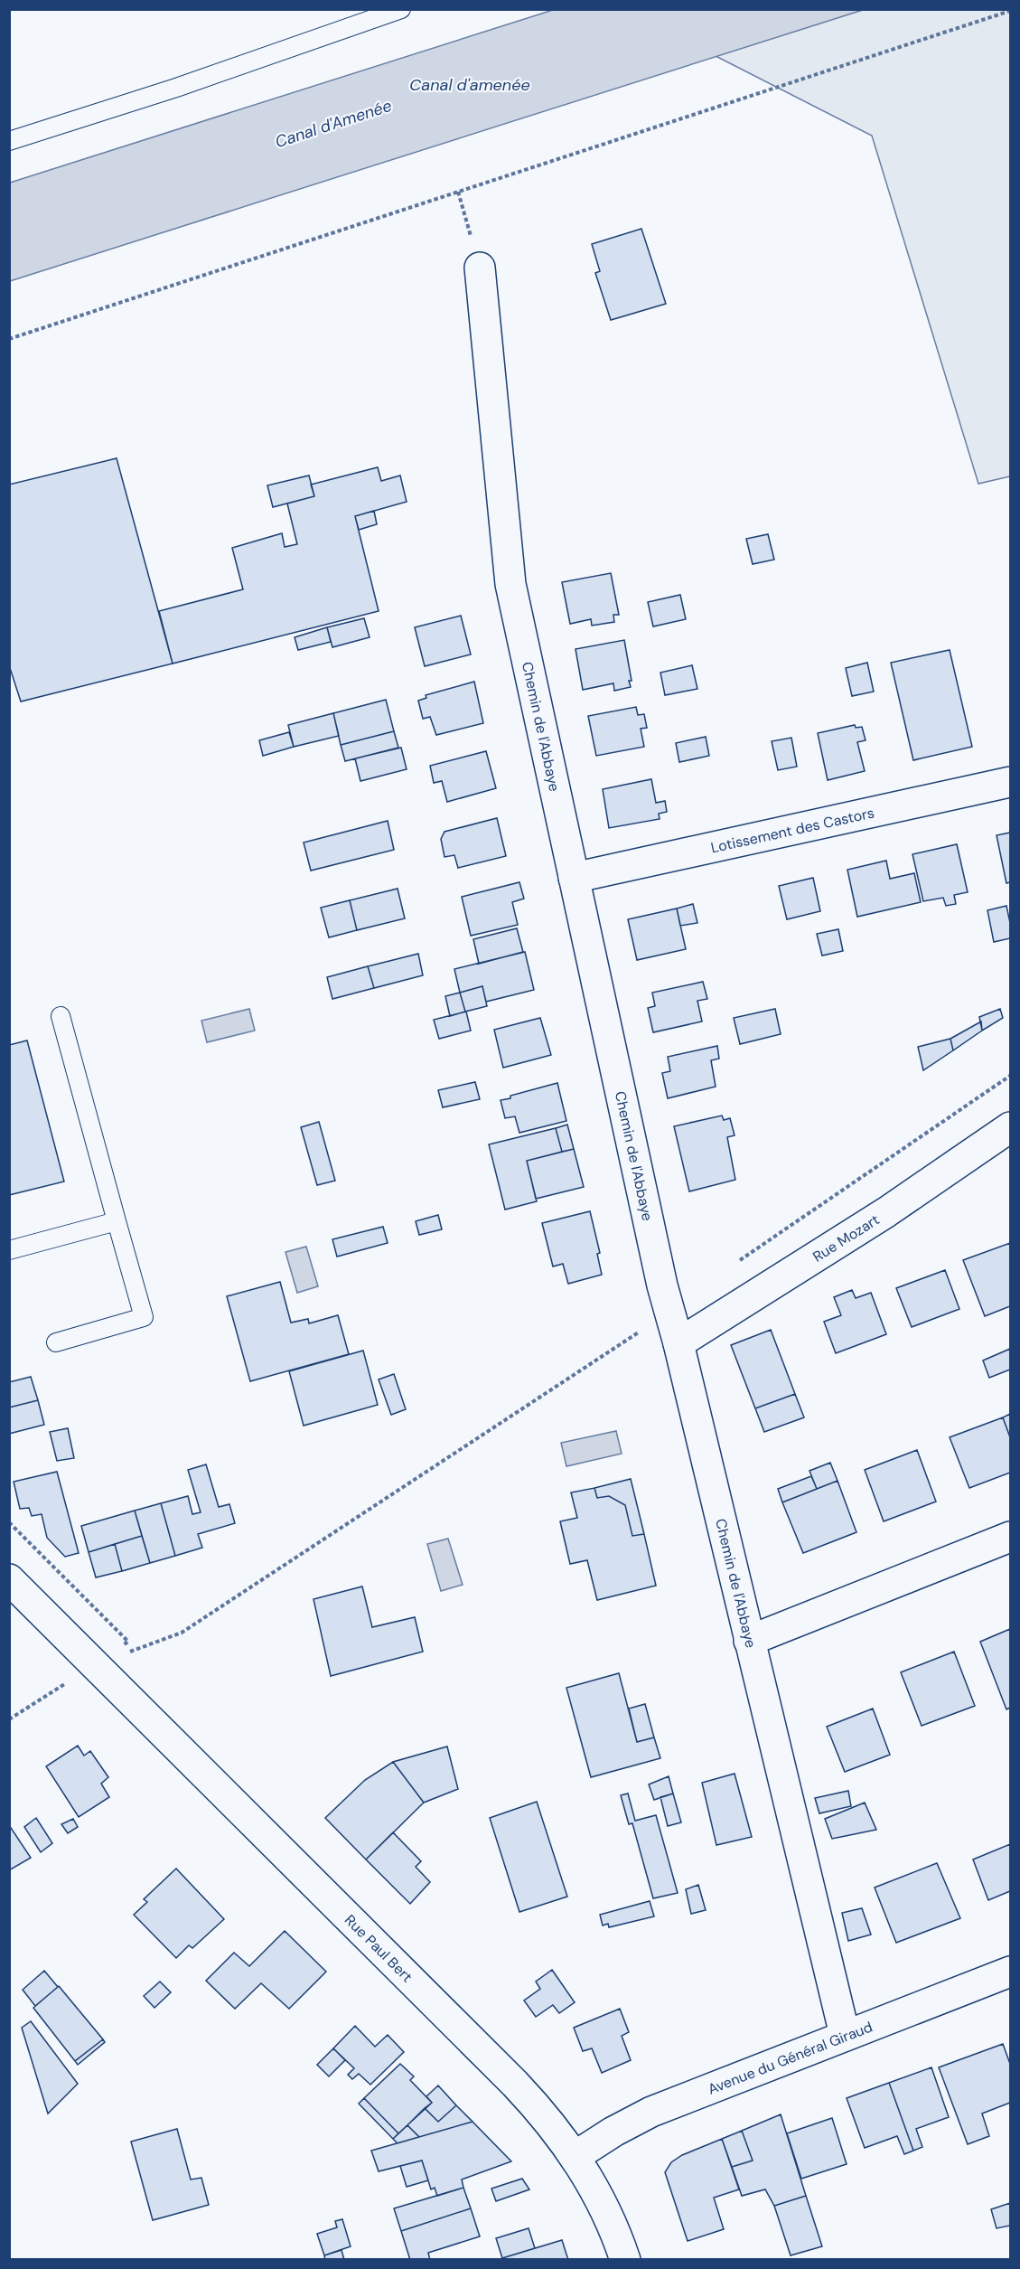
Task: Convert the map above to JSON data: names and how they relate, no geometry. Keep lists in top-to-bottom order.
{
  "streets": {
    "street": [
      "Chemin de l'Abbaye",
      "Lotissement des Castors",
      "Rue Mozart",
      "Rue Paul Bert",
      "Avenue du Général Giraud"
    ]
  },
  "crossings": [
    ["Chemin de l'Abbaye", "Lotissement des Castors"],
    ["Chemin de l'Abbaye", "Rue Mozart"],
    ["Chemin de l'Abbaye", "Avenue du Général Giraud"],
    ["Rue Paul Bert", "Avenue du Général Giraud"]
  ],
  "water": ["Canal d'amenée", "Canal d'Amenée"]
}
